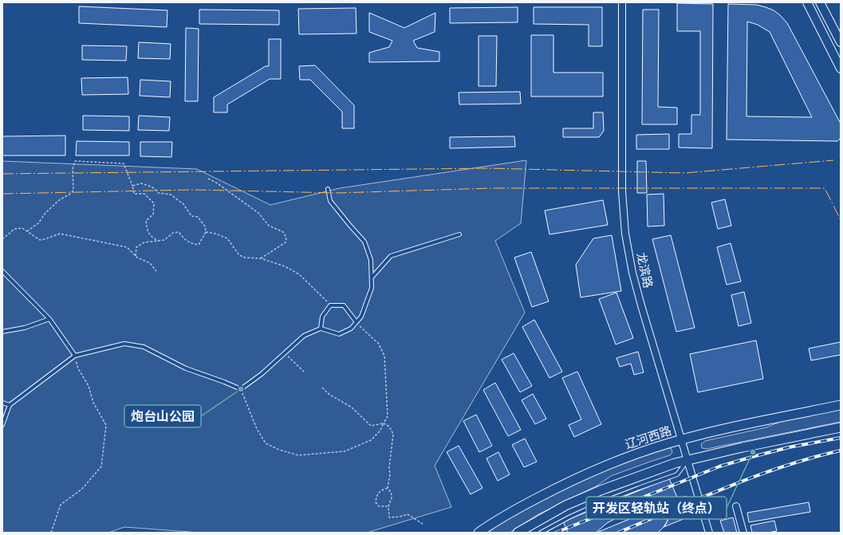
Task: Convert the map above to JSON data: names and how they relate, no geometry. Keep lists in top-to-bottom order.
{
  "streets": {
    "main road": ["辽河西路"],
    "street": ["龙滨路"]
  },
  "crossings": [
    ["龙滨路", "辽河西路"]
  ],
  "places": ["炮台山公园", "开发区轻轨站（终点）"]
}
